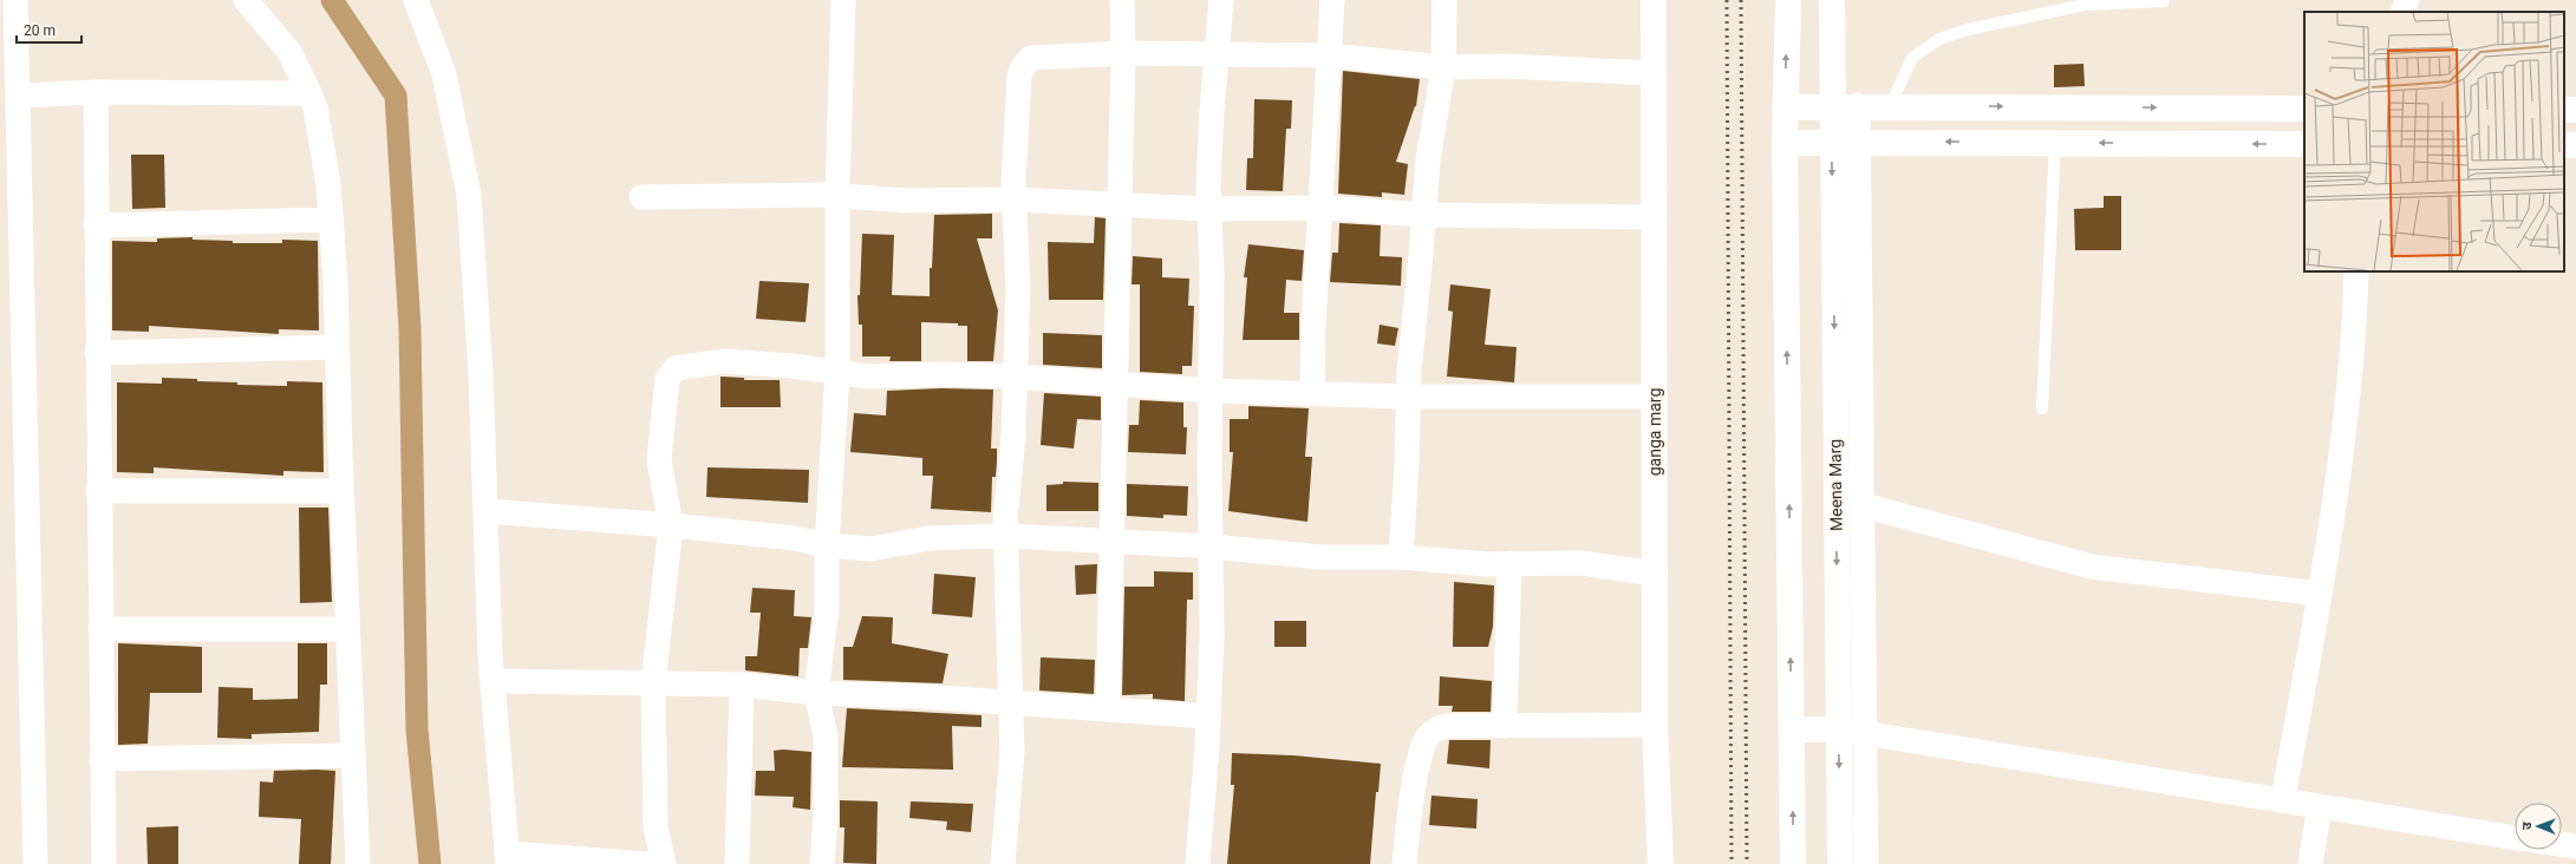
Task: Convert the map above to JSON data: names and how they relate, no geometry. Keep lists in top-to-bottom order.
{
  "streets": {
    "street": ["ganga marg", "Meena Marg"]
  },
  "scale_bar": "20 m",
  "north": "left"
}
